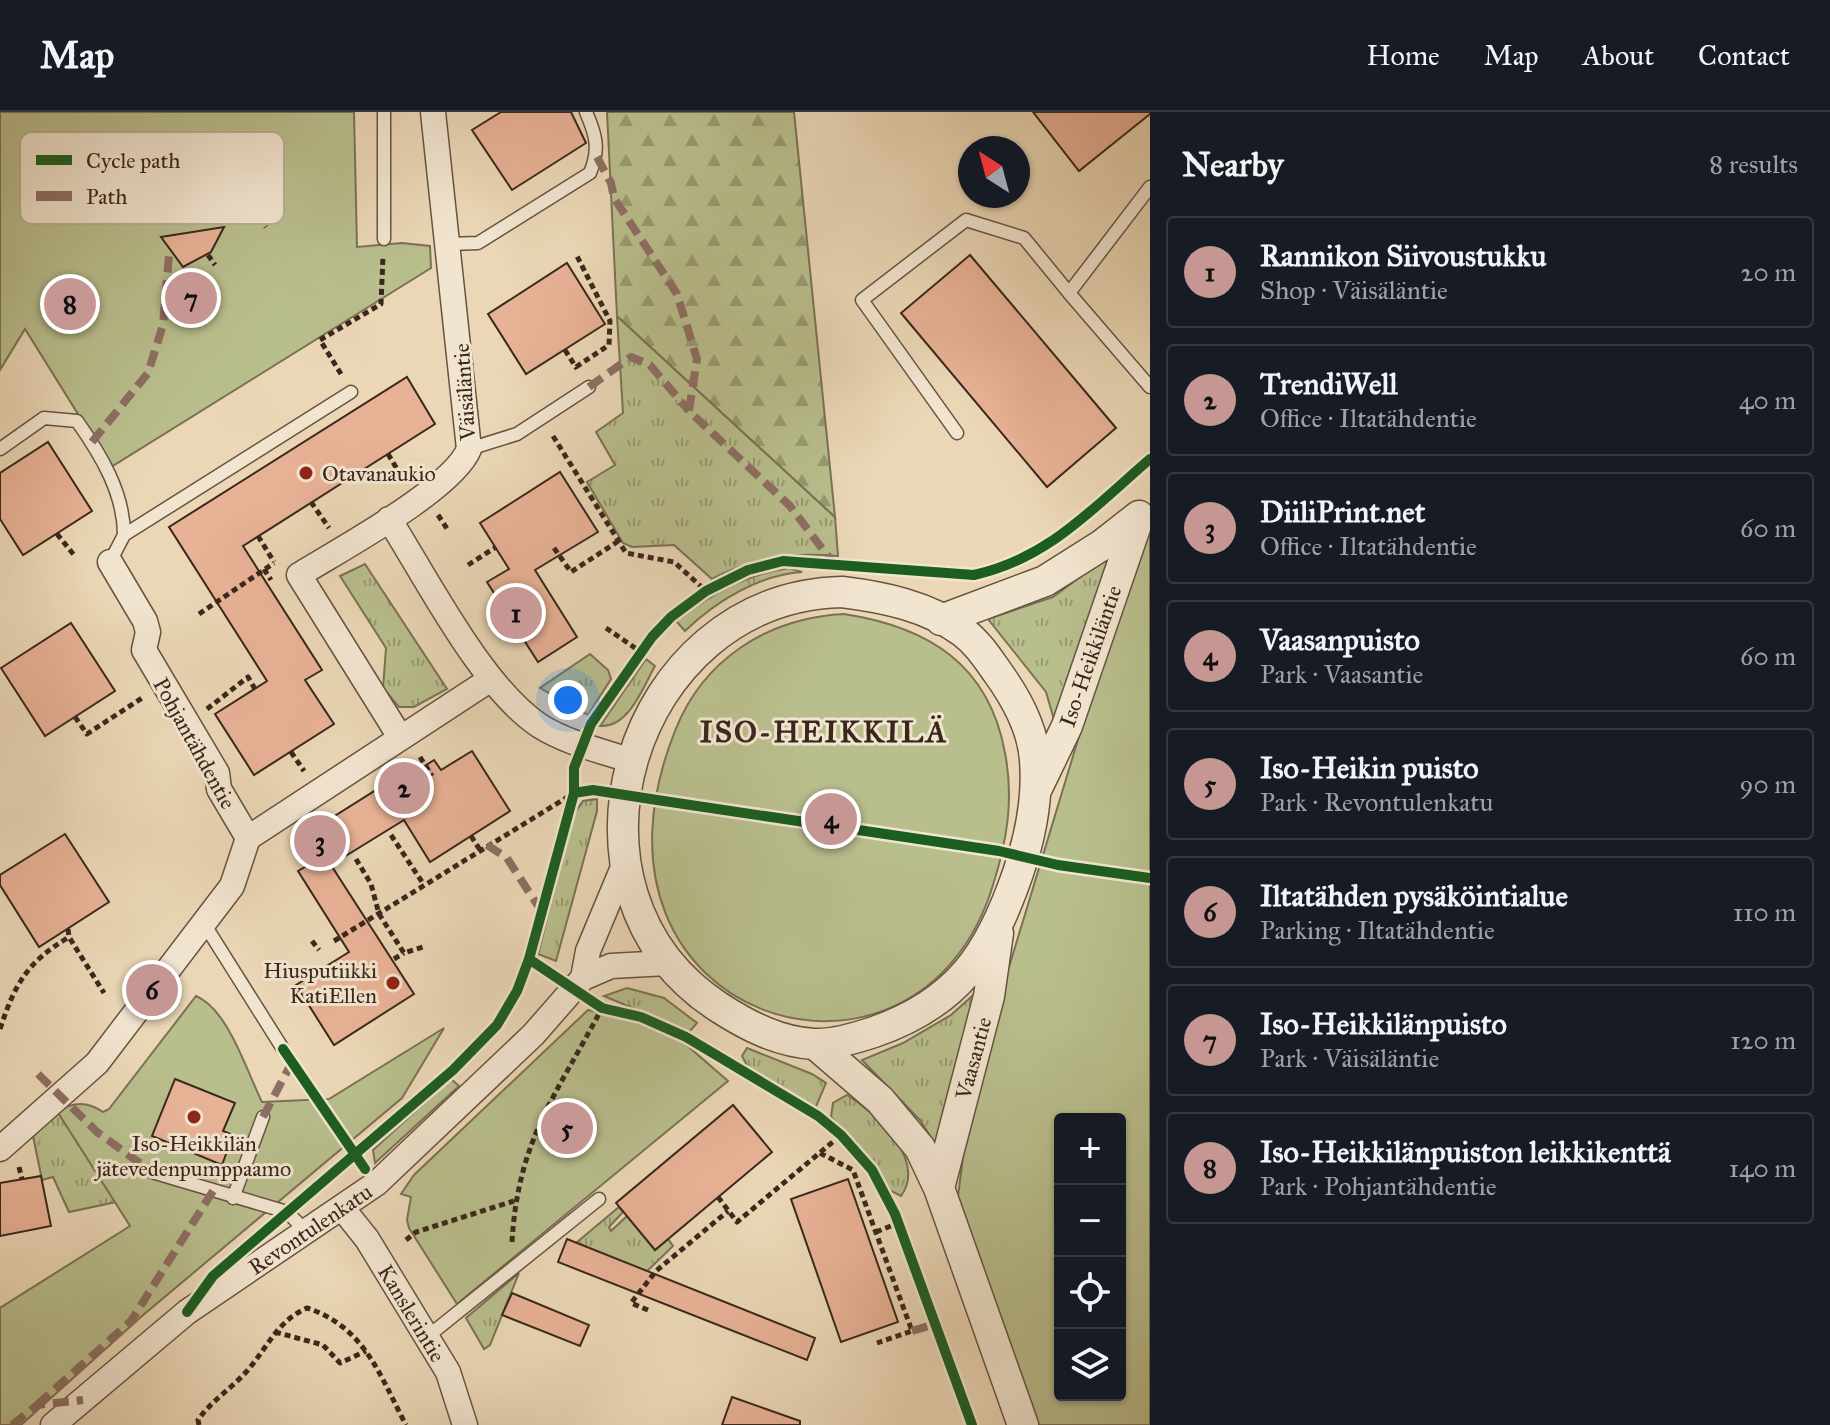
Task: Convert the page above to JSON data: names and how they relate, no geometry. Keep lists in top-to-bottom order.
{
  "streets": {
    "street": [
      "Väisäläntie",
      "Iso-Heikkiläntie",
      "Pohjantähdentie",
      "Vaasantie",
      "Revontulenkatu",
      "Kanslerintie"
    ]
  },
  "crossings": [
    ["Revontulenkatu", "Kanslerintie"]
  ],
  "districts": ["ISO-HEIKKILÄ"],
  "places": ["Otavanaukio", "Hiusputiikki KatiEllen", "Iso-Heikkilän jätevedenpumppaamo"],
  "legend": ["Cycle path", "Path"],
  "north": "top left",
  "page": {
    "header": "Map",
    "nav": [
      "Home",
      "Map",
      "About",
      "Contact"
    ],
    "heading": ["Nearby", "8 results"],
    "list": [
      {
        "mark": "1",
        "name": "Rannikon Siivoustukku",
        "note": "Shop · Väisäläntie",
        "value": "20 m"
      },
      {
        "mark": "2",
        "name": "TrendiWell",
        "note": "Office · Iltatähdentie",
        "value": "40 m"
      },
      {
        "mark": "3",
        "name": "DiiliPrint.net",
        "note": "Office · Iltatähdentie",
        "value": "60 m"
      },
      {
        "mark": "4",
        "name": "Vaasanpuisto",
        "note": "Park · Vaasantie",
        "value": "60 m"
      },
      {
        "mark": "5",
        "name": "Iso-Heikin puisto",
        "note": "Park · Revontulenkatu",
        "value": "90 m"
      },
      {
        "mark": "6",
        "name": "Iltatähden pysäköintialue",
        "note": "Parking · Iltatähdentie",
        "value": "110 m"
      },
      {
        "mark": "7",
        "name": "Iso-Heikkilänpuisto",
        "note": "Park · Väisäläntie",
        "value": "120 m"
      },
      {
        "mark": "8",
        "name": "Iso-Heikkilänpuiston leikkikenttä",
        "note": "Park · Pohjantähdentie",
        "value": "140 m"
      }
    ],
    "pins": [
      "7",
      "8",
      "1",
      "2",
      "4",
      "3",
      "6",
      "5"
    ],
    "map_buttons": ["+", "−"]
  }
}
